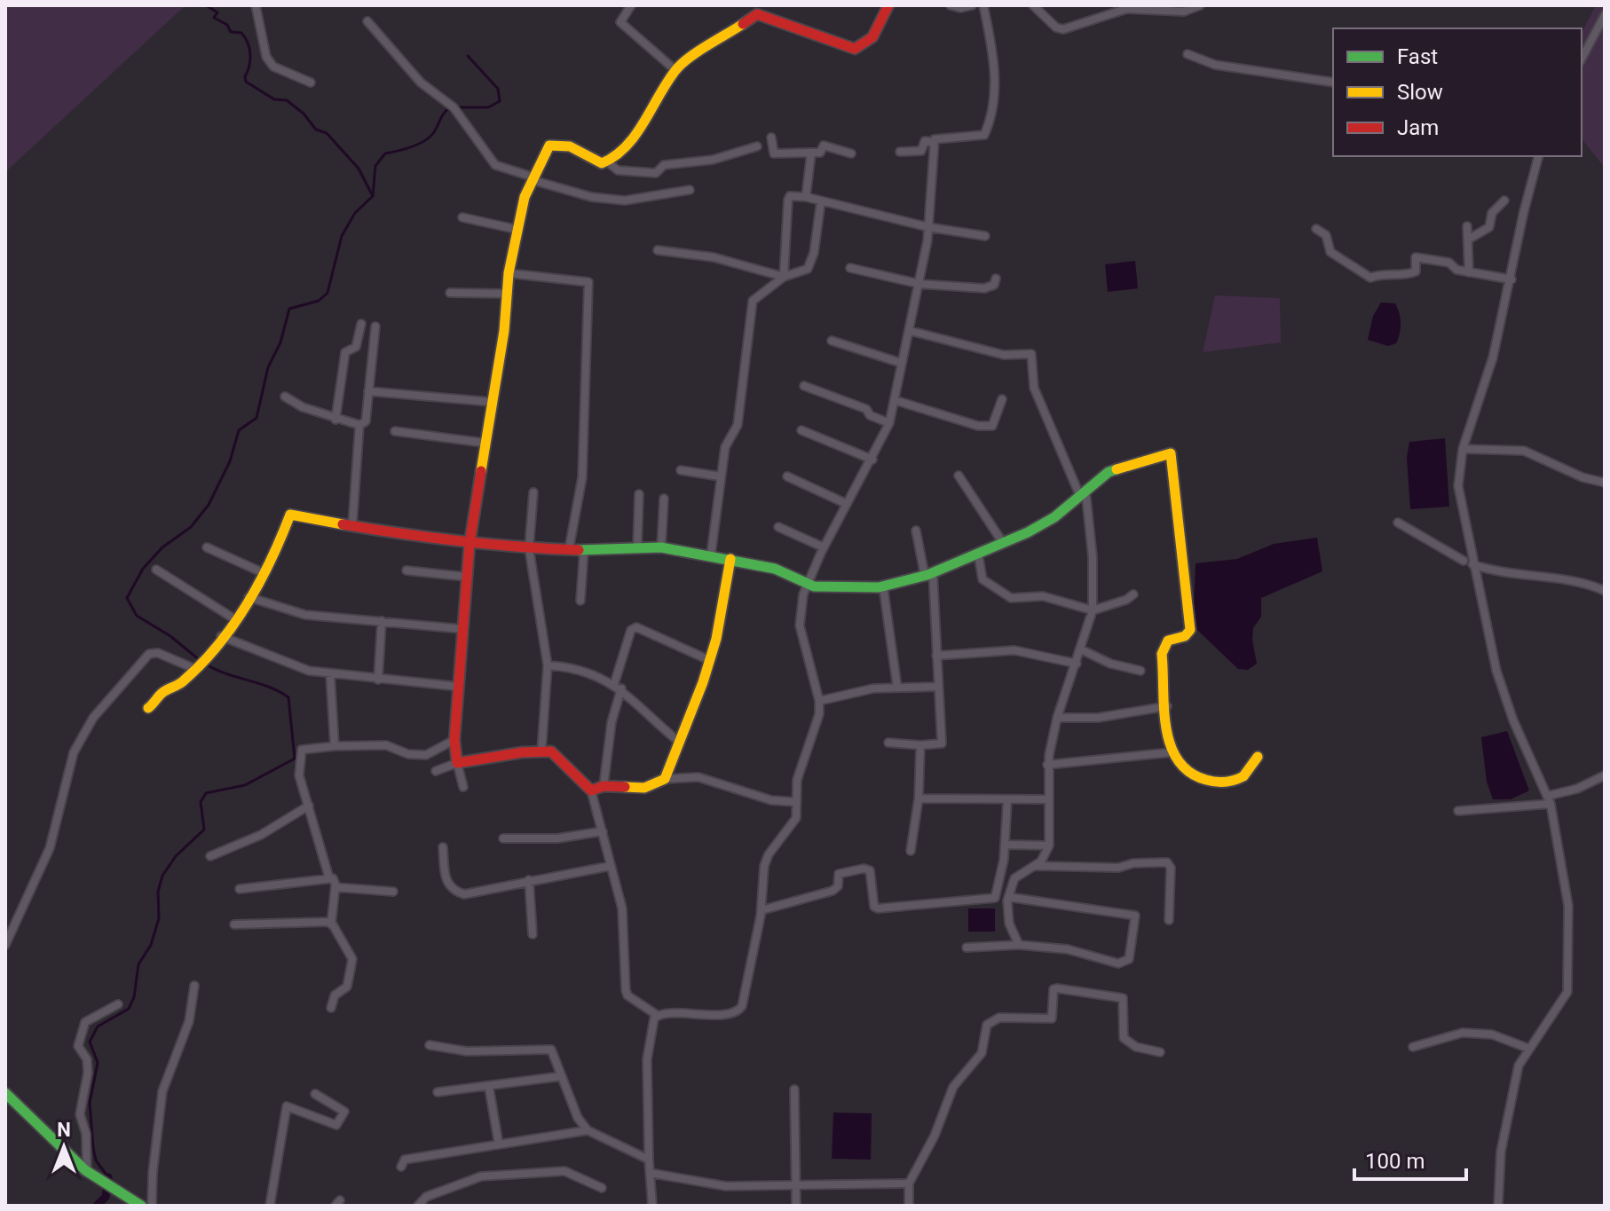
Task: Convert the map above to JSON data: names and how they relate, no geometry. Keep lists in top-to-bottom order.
{
  "legend": ["Fast", "Slow", "Jam"],
  "scale_bar": "100 m",
  "north": "top"
}
